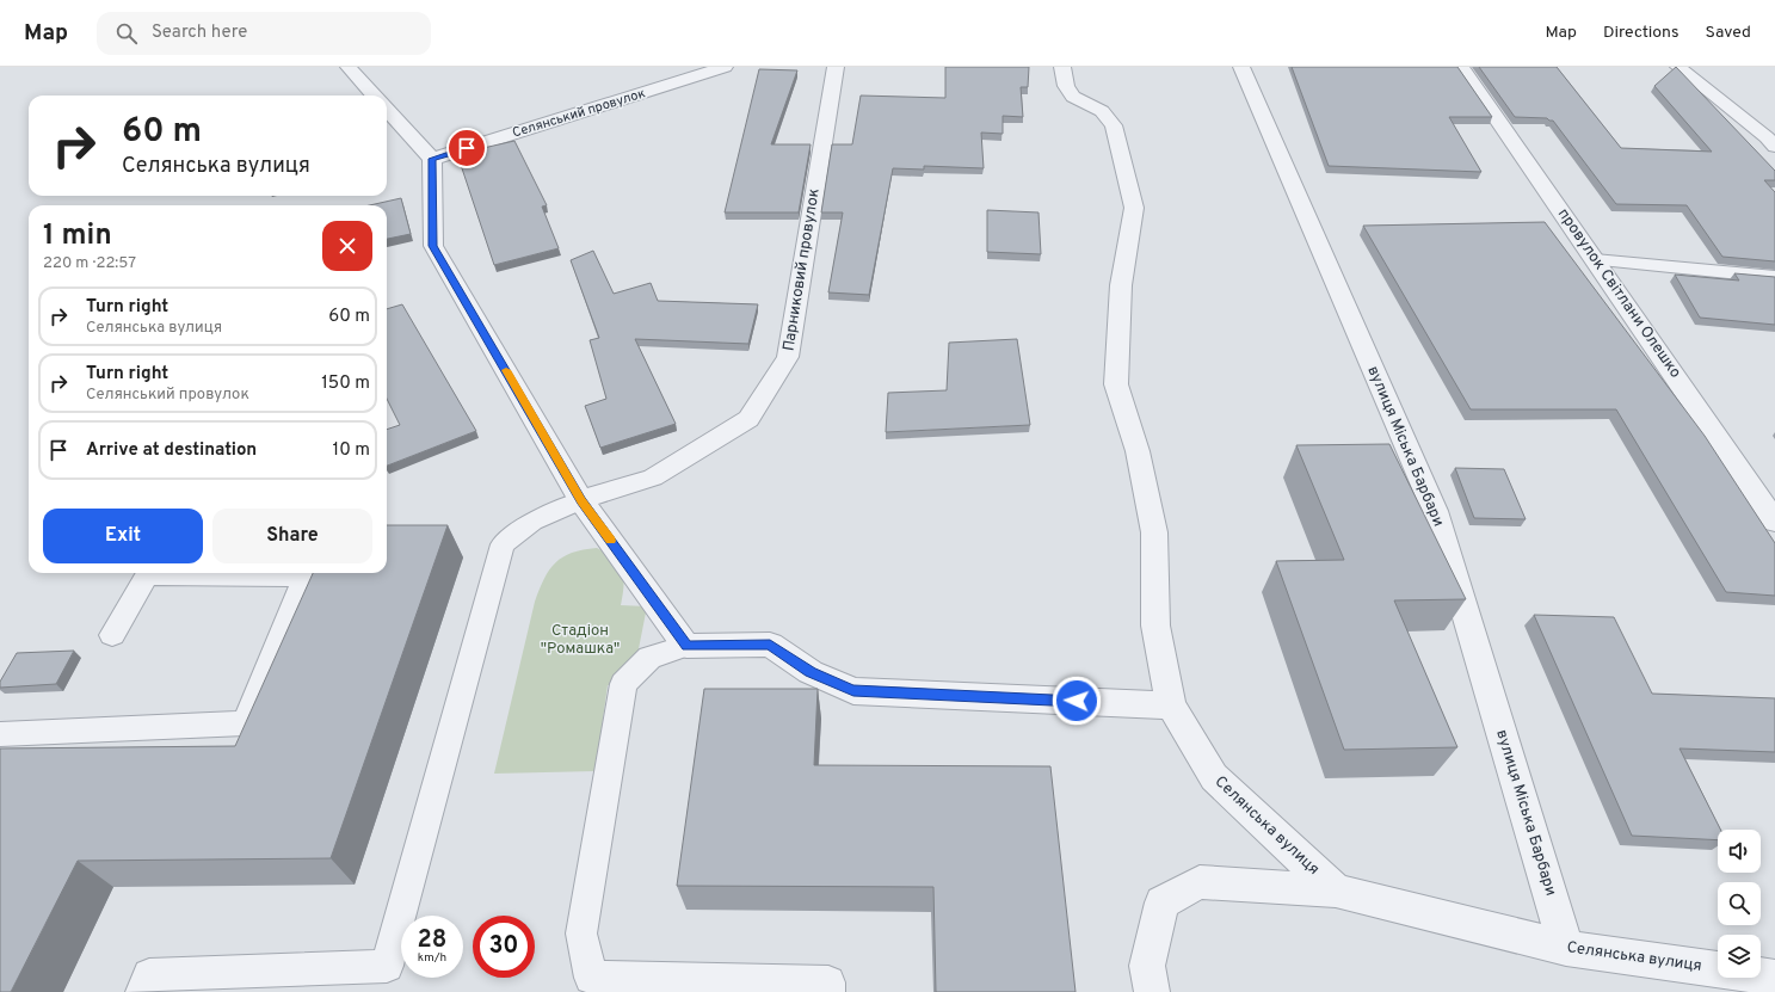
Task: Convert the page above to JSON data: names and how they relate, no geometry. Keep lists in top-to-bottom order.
{
  "streets": {
    "street": [
      "Селянський провулок",
      "Парниковий провулок",
      "провулок Світлани Олешко",
      "вулиця Міська Барбари",
      "Селянська вулиця"
    ]
  },
  "crossings": [
    ["вулиця Міська Барбари", "Селянська вулиця"]
  ],
  "parks": ["Стадіон \"Ромашка\""],
  "page": {
    "header": "Map",
    "search": "Search here",
    "nav": ["Map", "Directions", "Saved"],
    "turn": ["60 m", "Селянська вулиця"],
    "heading": ["1 min", "220 m · 22:57"],
    "list": [
      {
        "name": "Turn right",
        "note": "Селянська вулиця",
        "value": "60 m"
      },
      {
        "name": "Turn right",
        "note": "Селянський провулок",
        "value": "150 m"
      },
      {
        "name": "Arrive at destination",
        "value": "10 m"
      }
    ],
    "buttons": ["Exit", "Share"],
    "speed": "28 km/h",
    "limit": "30"
  }
}
